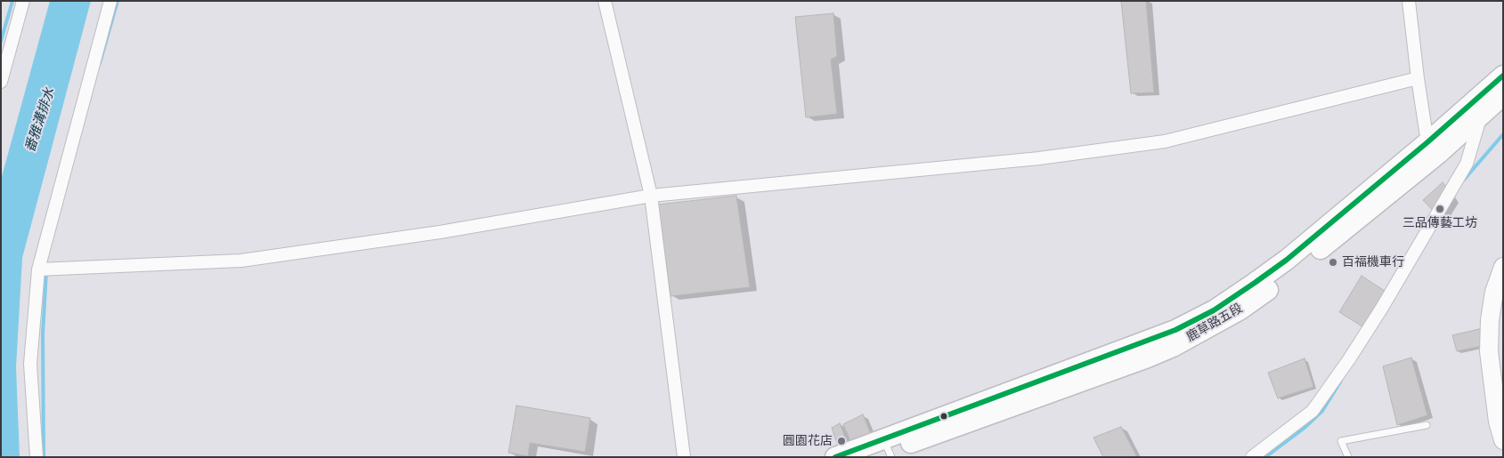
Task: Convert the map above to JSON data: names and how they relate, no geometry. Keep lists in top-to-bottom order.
{
  "streets": {
    "main road": ["鹿草路五段"]
  },
  "water": ["番雅溝排水"],
  "places": ["三品傳藝工坊", "百福機車行", "圓園花店"]
}
